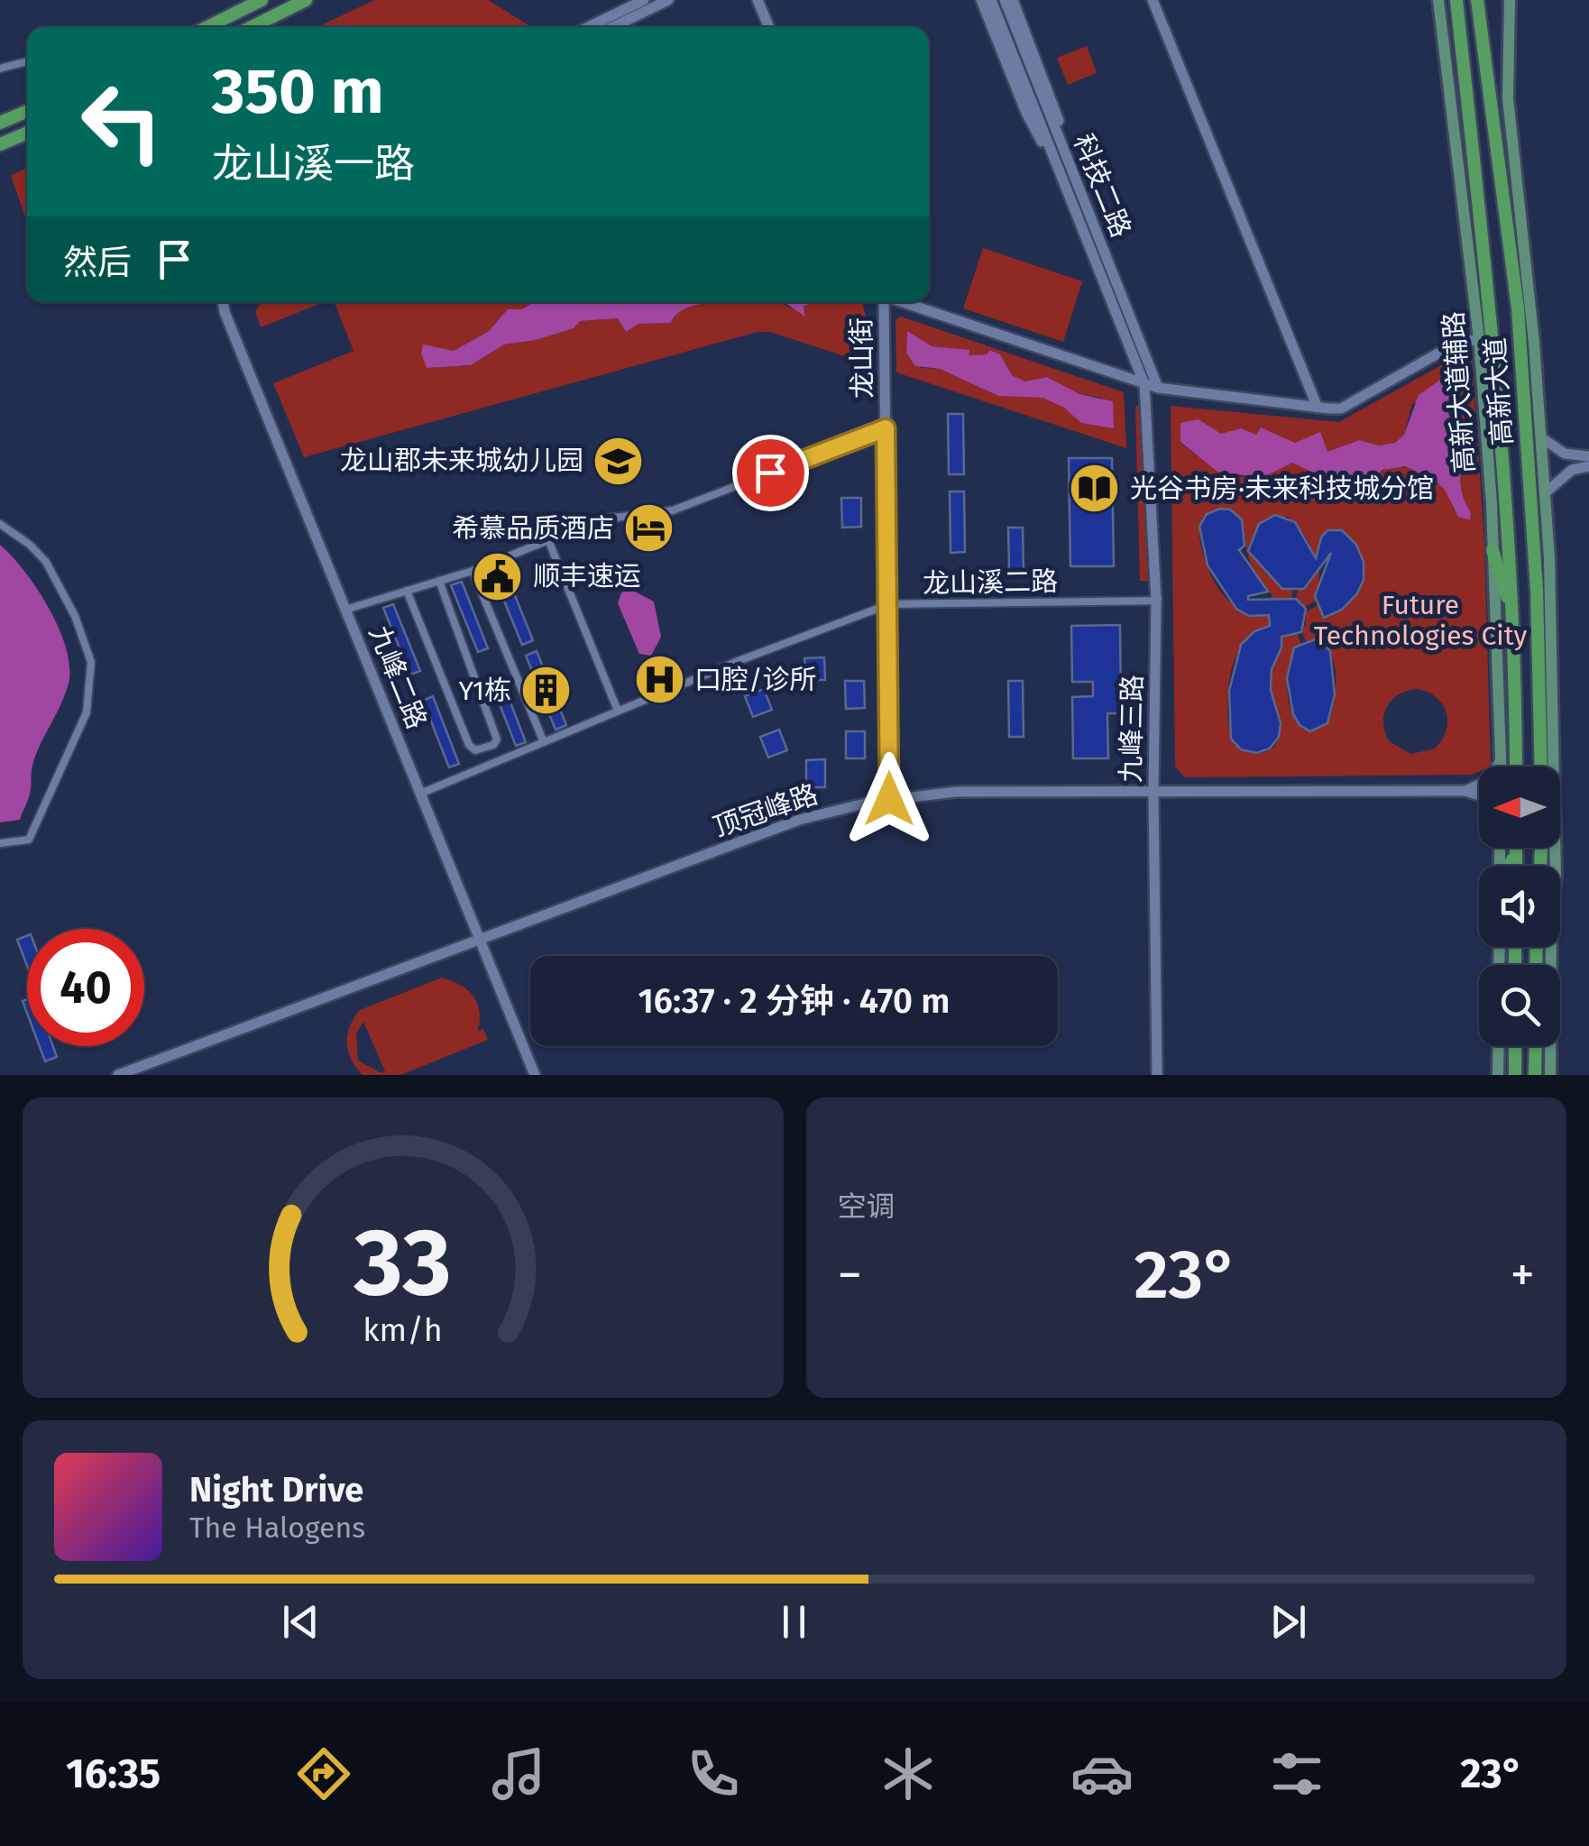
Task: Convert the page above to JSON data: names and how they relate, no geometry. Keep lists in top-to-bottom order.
{
  "streets": {
    "highway": ["高新大道"],
    "main road": ["高新大道辅路"],
    "street": [
      "科技二路",
      "龙山街",
      "龙山溪二路",
      "九峰二路",
      "九峰三路",
      "顶冠峰路"
    ]
  },
  "crossings": [
    ["科技二路", "九峰三路"],
    ["龙山街", "龙山溪二路"],
    ["龙山街", "顶冠峰路"],
    ["龙山溪二路", "九峰二路"],
    ["龙山溪二路", "九峰三路"],
    ["九峰二路", "顶冠峰路"],
    ["九峰三路", "顶冠峰路"]
  ],
  "parks": ["Future Technologies City"],
  "places": {
    "school or university": ["龙山郡未来城幼儿园"],
    "library": ["光谷书房·未来科技城分馆"],
    "hotel": ["希慕品质酒店"],
    "public building": ["顺丰速运"],
    "hospital": ["口腔/诊所"],
    "building": ["Y1栋"]
  },
  "north": "left",
  "page": {
    "turn": ["350 m", "龙山溪一路"],
    "then": "然后",
    "limit": "40",
    "trip": "16:37 · 2 分钟 · 470 m",
    "tile": "空调",
    "heat": ["−", "23°", "+"],
    "song": ["Night Drive", "The Halogens"],
    "tabs": ["16:35", "23°"],
    "gauge": ["33", "km/h"]
  }
}
